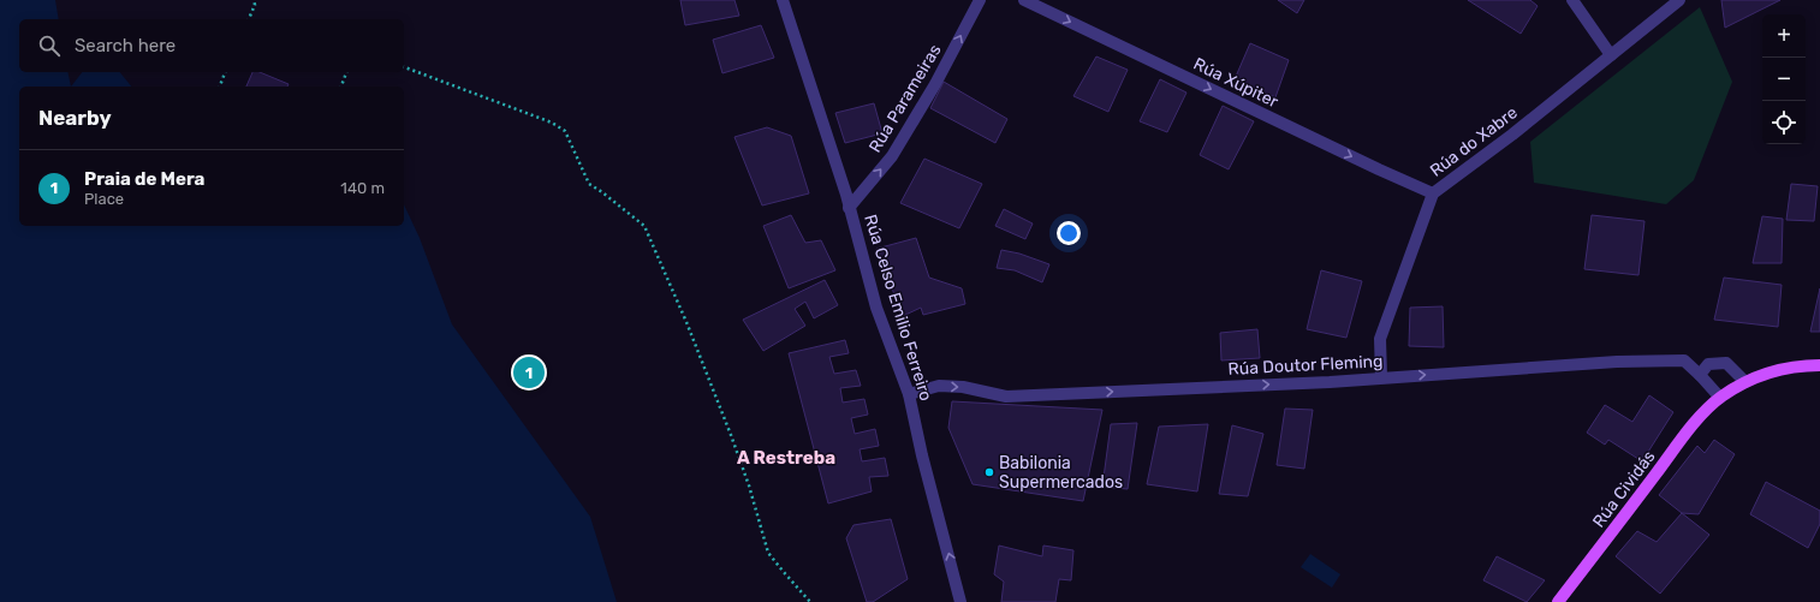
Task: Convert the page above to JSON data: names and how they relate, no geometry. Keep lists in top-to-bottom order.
{
  "streets": {
    "main road": ["Rúa Cividás"],
    "street": [
      "Rúa Xúpiter",
      "Rúa Parameiras",
      "Rúa do Xabre",
      "Rúa Celso Emilio Ferreiro",
      "Rúa Doutor Fleming"
    ]
  },
  "crossings": [
    ["Rúa Xúpiter", "Rúa do Xabre"],
    ["Rúa Parameiras", "Rúa Celso Emilio Ferreiro"],
    ["Rúa do Xabre", "Rúa Doutor Fleming"],
    ["Rúa Celso Emilio Ferreiro", "Rúa Doutor Fleming"],
    ["Rúa Doutor Fleming", "Rúa Cividás"]
  ],
  "one_way": ["Rúa Xúpiter", "Rúa Parameiras", "Rúa Doutor Fleming"],
  "districts": ["A Restreba"],
  "places": ["Babilonia Supermercados"],
  "page": {
    "map_buttons": ["+", "−"],
    "search": "Search here",
    "heading": "Nearby",
    "list": [
      {
        "mark": "1",
        "name": "Praia de Mera",
        "note": "Place",
        "value": "140 m"
      }
    ],
    "pins": "1"
  }
}
